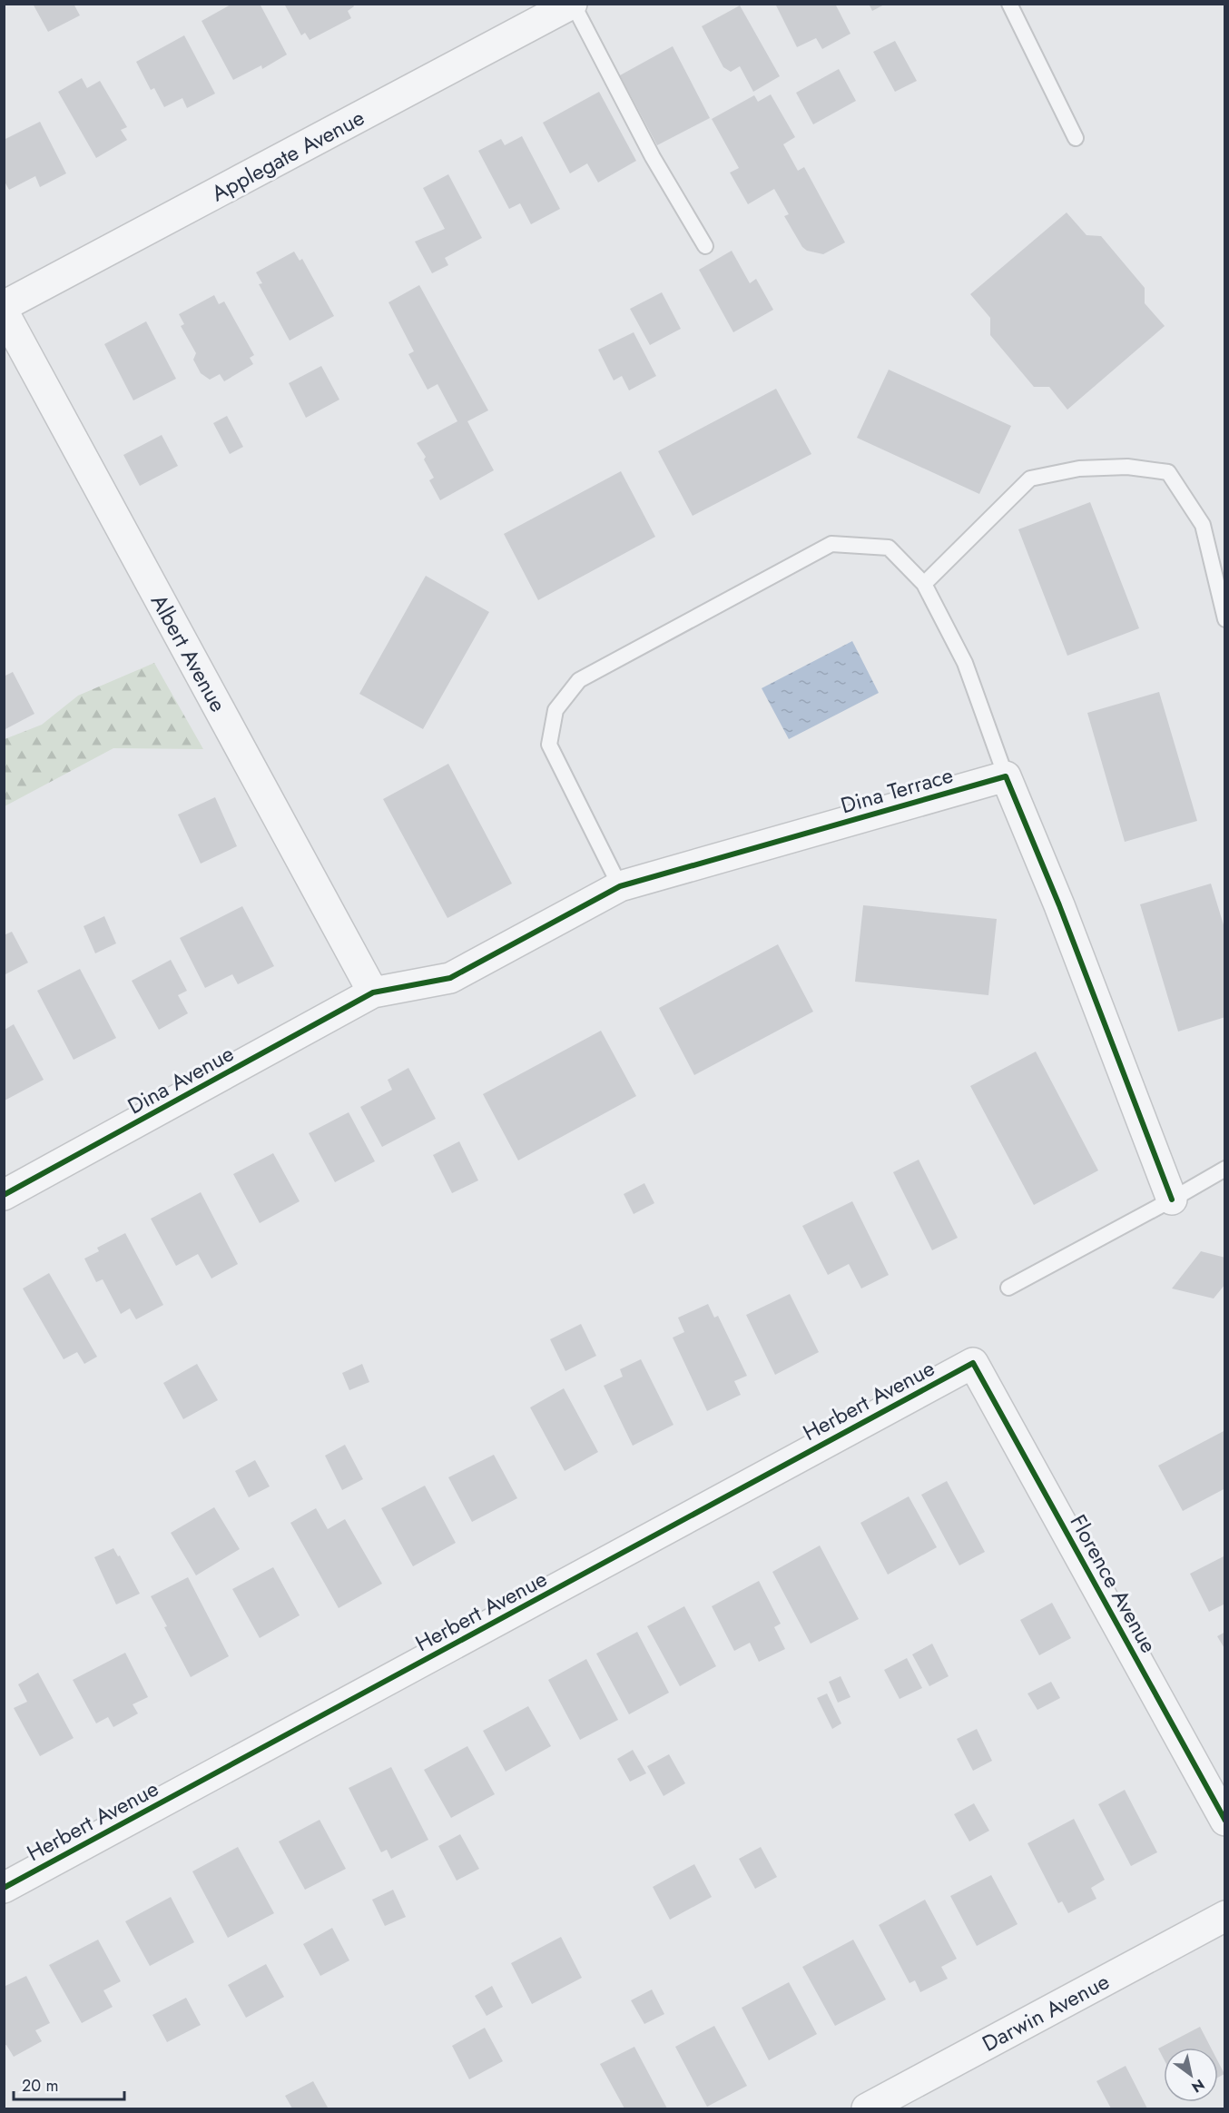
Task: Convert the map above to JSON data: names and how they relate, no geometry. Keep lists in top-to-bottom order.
{
  "streets": {
    "street": [
      "Applegate Avenue",
      "Albert Avenue",
      "Dina Terrace",
      "Dina Avenue",
      "Herbert Avenue",
      "Florence Avenue",
      "Darwin Avenue"
    ]
  },
  "crossings": [
    ["Albert Avenue", "Dina Terrace"],
    ["Albert Avenue", "Dina Avenue"],
    ["Dina Terrace", "Dina Avenue"],
    ["Herbert Avenue", "Florence Avenue"]
  ],
  "scale_bar": "20 m",
  "north": "bottom right"
}
